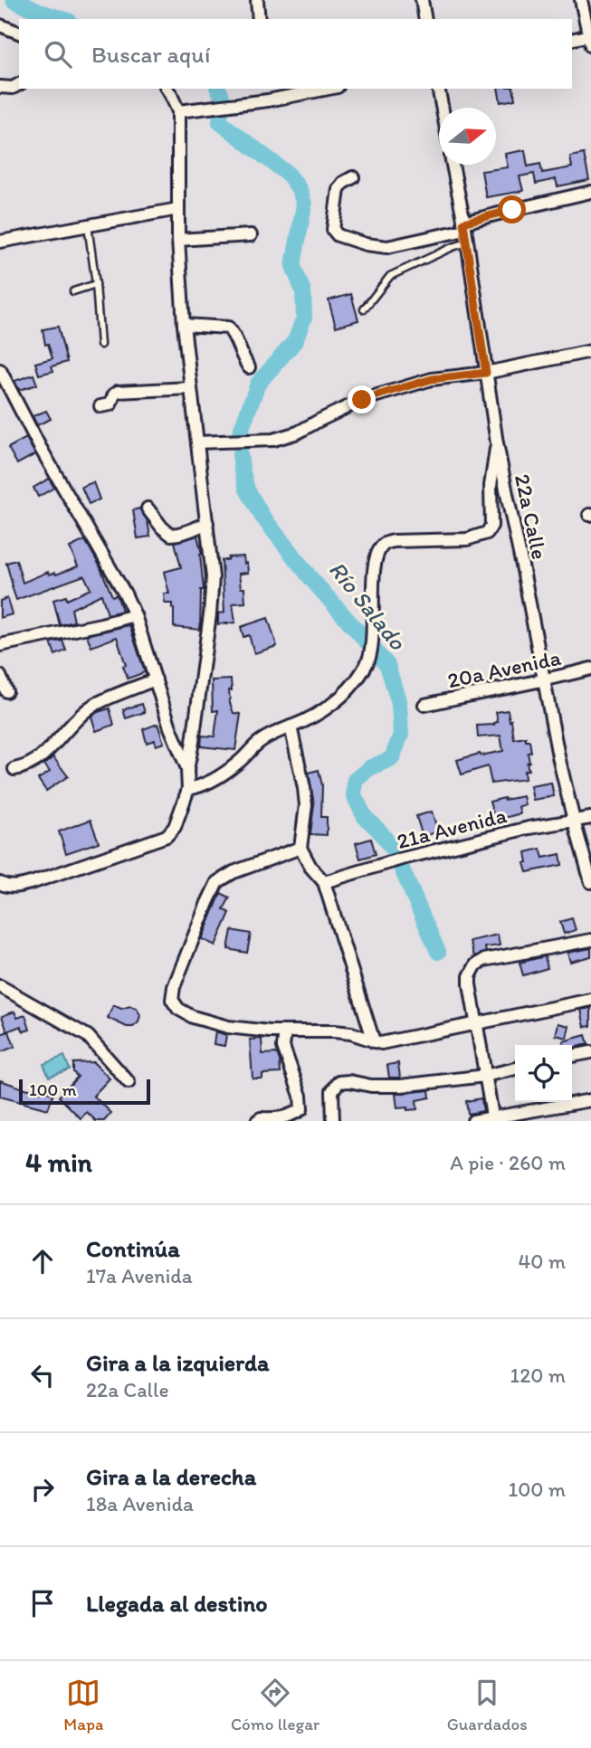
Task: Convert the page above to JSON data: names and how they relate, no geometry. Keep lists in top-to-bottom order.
{
  "streets": {
    "street": ["22a Calle", "20a Avenida", "21a Avenida"]
  },
  "crossings": [
    ["22a Calle", "20a Avenida"],
    ["22a Calle", "21a Avenida"]
  ],
  "water": ["Río Salado"],
  "scale_bar": "100 m",
  "north": "right",
  "page": {
    "search": "Buscar aquí",
    "scale": "100 m",
    "heading": ["4 min", "A pie · 260 m"],
    "list": [
      ["Continúa", "17a Avenida", "40 m"],
      ["Gira a la izquierda", "22a Calle", "120 m"],
      ["Gira a la derecha", "18a Avenida", "100 m"],
      "Llegada al destino"
    ],
    "nav": ["Mapa", "Cómo llegar", "Guardados"]
  }
}
